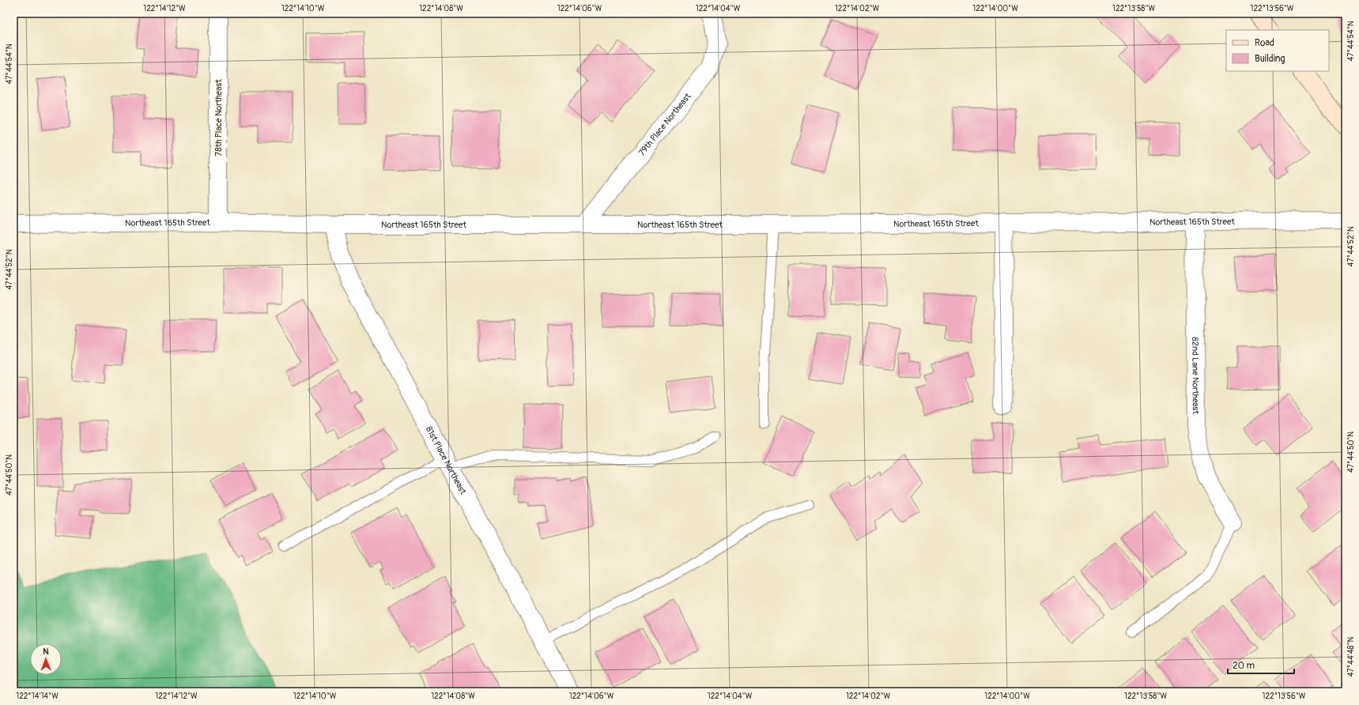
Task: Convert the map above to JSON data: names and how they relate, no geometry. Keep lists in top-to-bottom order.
{
  "streets": {
    "street": [
      "78th Place Northeast",
      "79th Place Northeast",
      "Northeast 165th Street",
      "82nd Lane Northeast",
      "81st Place Northeast"
    ]
  },
  "crossings": [
    ["78th Place Northeast", "Northeast 165th Street"],
    ["79th Place Northeast", "Northeast 165th Street"],
    ["Northeast 165th Street", "82nd Lane Northeast"],
    ["Northeast 165th Street", "81st Place Northeast"]
  ],
  "legend": ["Road", "Building"],
  "scale_bar": "20 m",
  "north": "top",
  "coordinates": [
    "122°14'12\"W",
    "122°14'10\"W",
    "122°14'08\"W",
    "122°14'06\"W",
    "122°14'04\"W",
    "122°14'02\"W",
    "122°14'00\"W",
    "122°13'58\"W",
    "122°13'56\"W",
    "47°44'54\"N",
    "47°44'52\"N",
    "47°44'50\"N",
    "47°44'48\"N",
    "122°14'14\"W"
  ]
}
